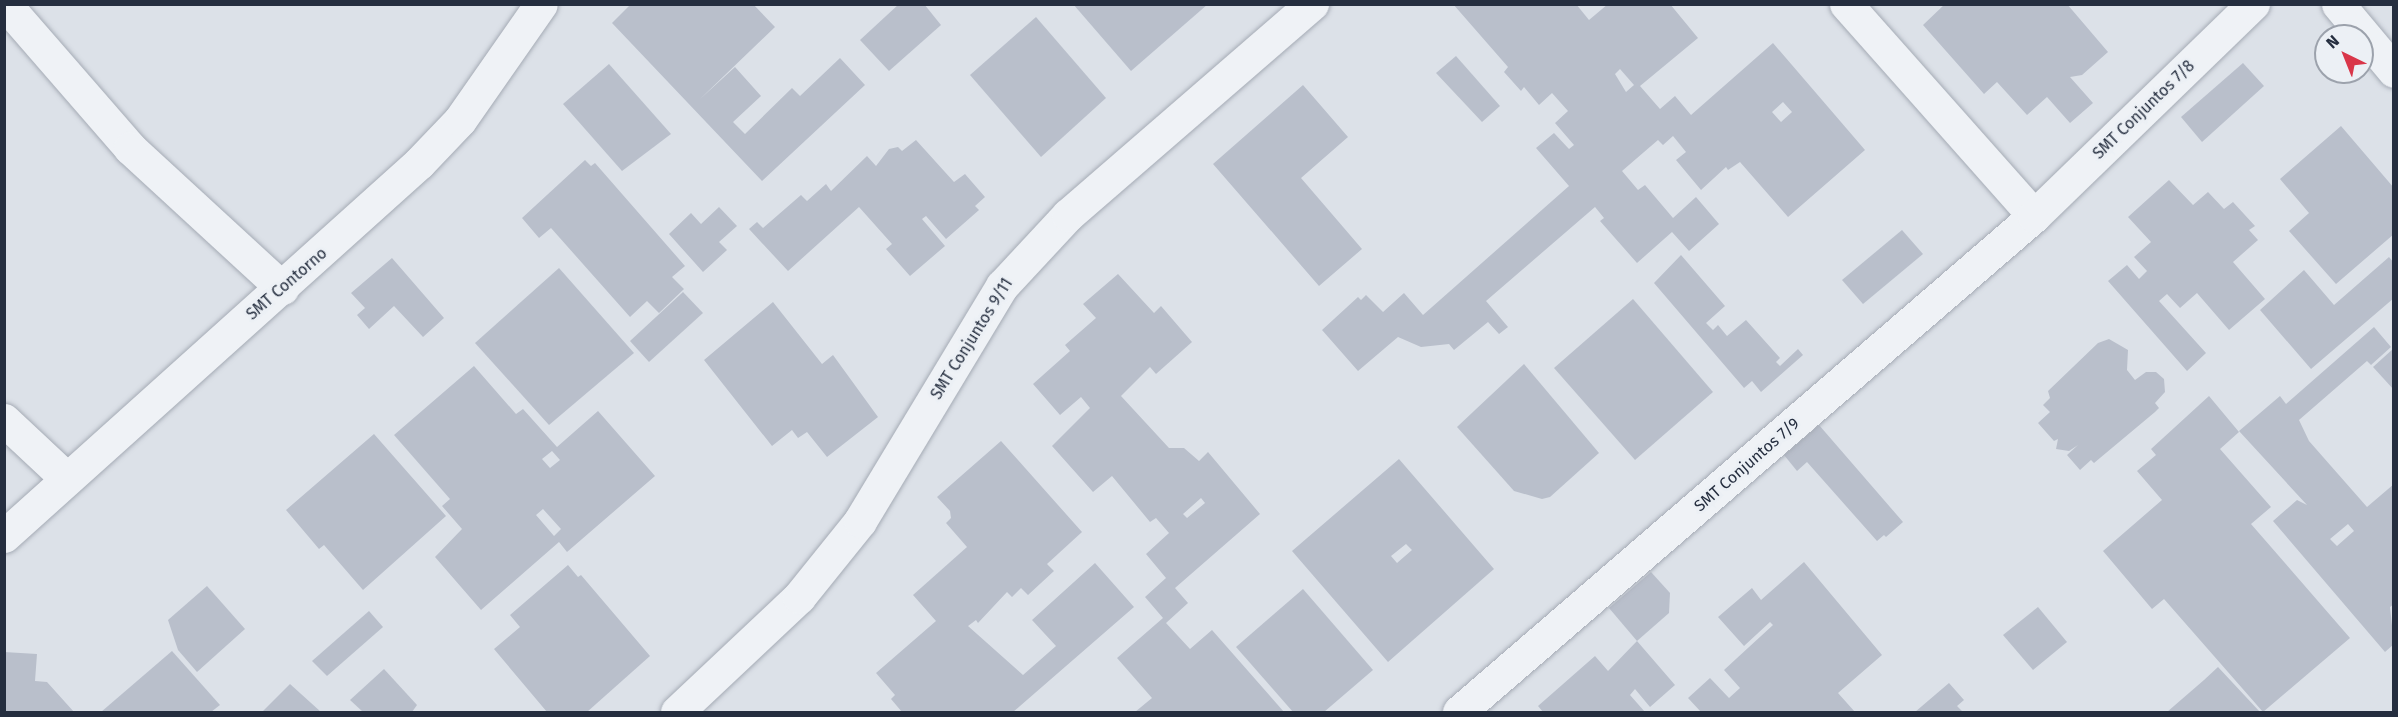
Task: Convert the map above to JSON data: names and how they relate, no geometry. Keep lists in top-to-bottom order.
{
  "streets": {
    "street": [
      "SMT Conjuntos 7/8",
      "SMT Contorno",
      "SMT Conjuntos 9/11",
      "SMT Conjuntos 7/9"
    ]
  },
  "crossings": [
    ["SMT Conjuntos 7/8", "SMT Conjuntos 7/9"]
  ],
  "north": "top left"
}
